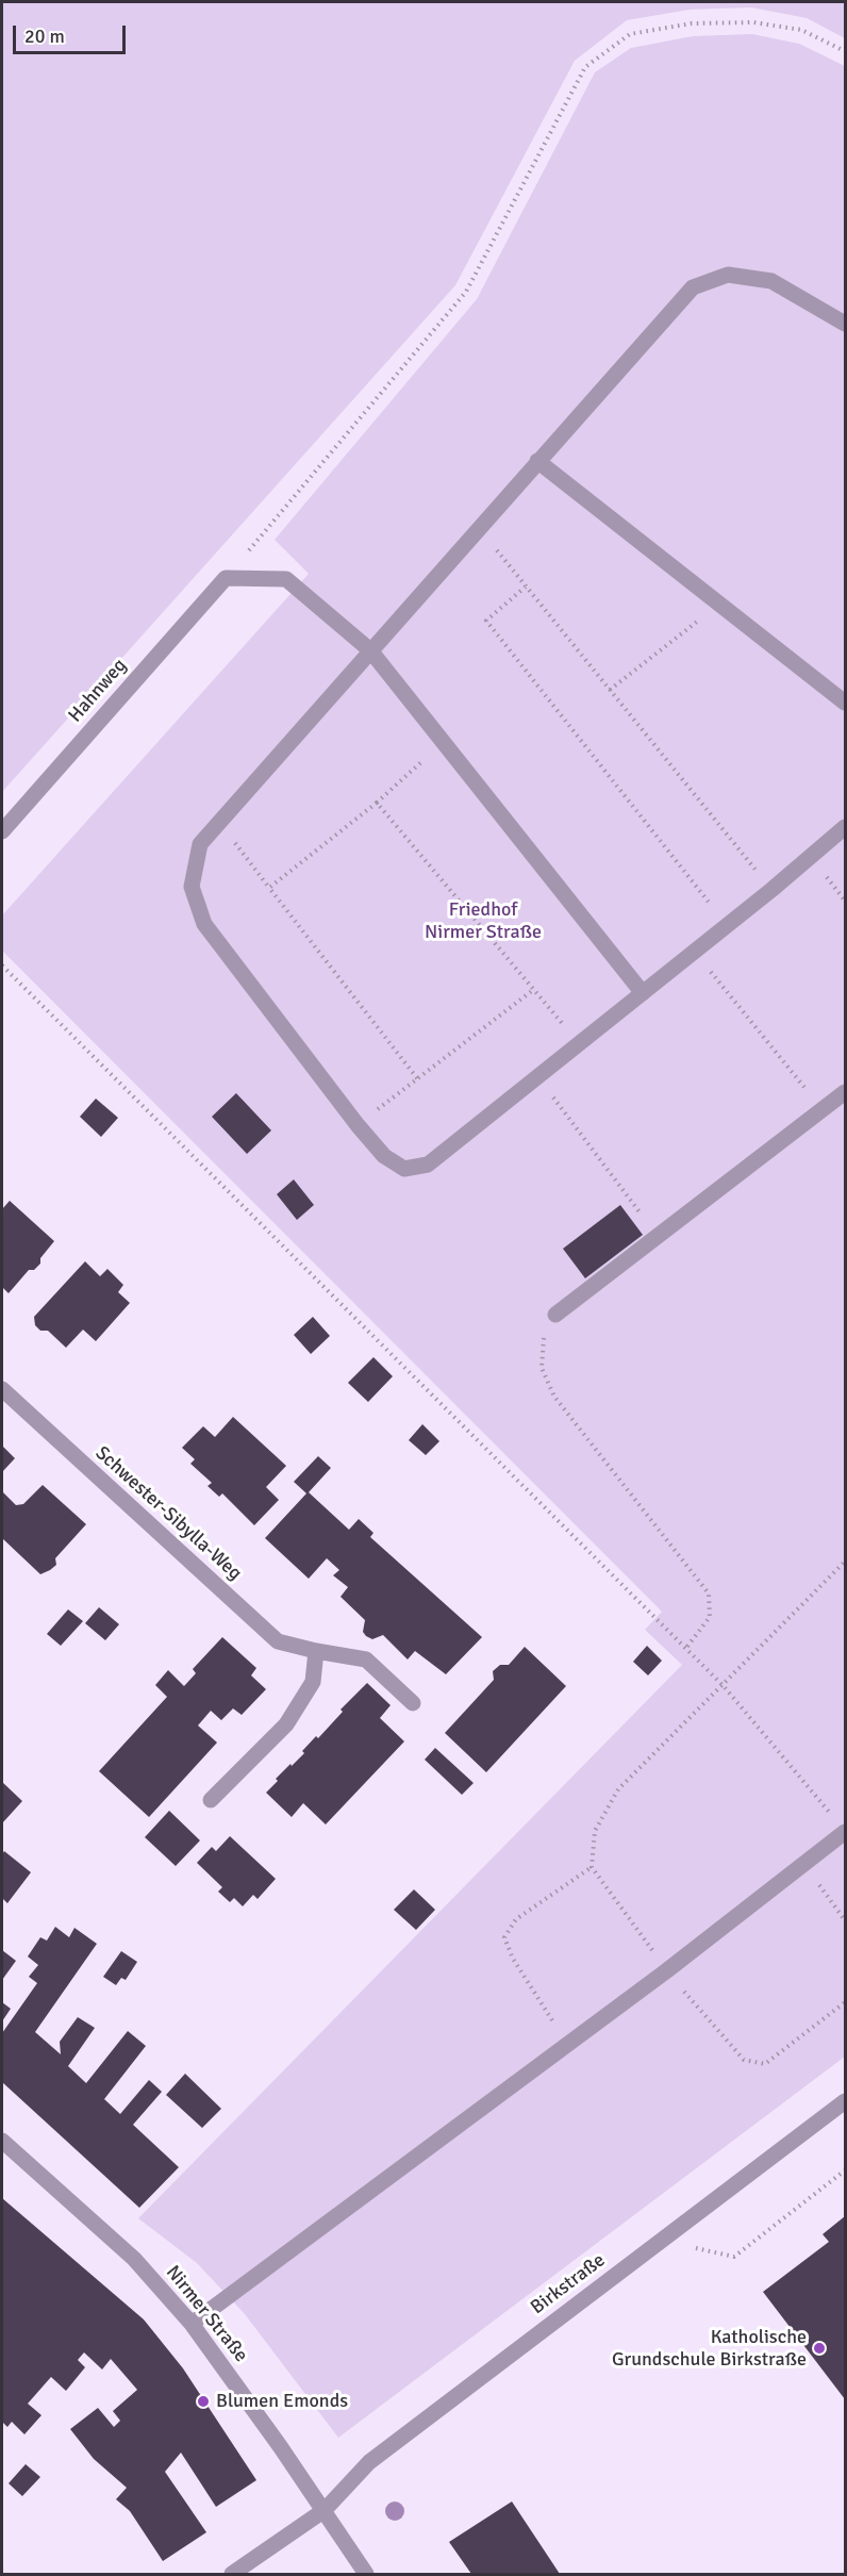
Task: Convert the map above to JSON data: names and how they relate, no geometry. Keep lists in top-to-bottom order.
{
  "streets": {
    "street": [
      "Hahnweg",
      "Schwester-Sibylla-Weg",
      "Birkstraße",
      "Nirmer Straße"
    ]
  },
  "crossings": [
    ["Birkstraße", "Nirmer Straße"]
  ],
  "parks": ["Friedhof Nirmer Straße"],
  "places": ["Katholische Grundschule Birkstraße", "Blumen Emonds"],
  "scale_bar": "20 m"
}
